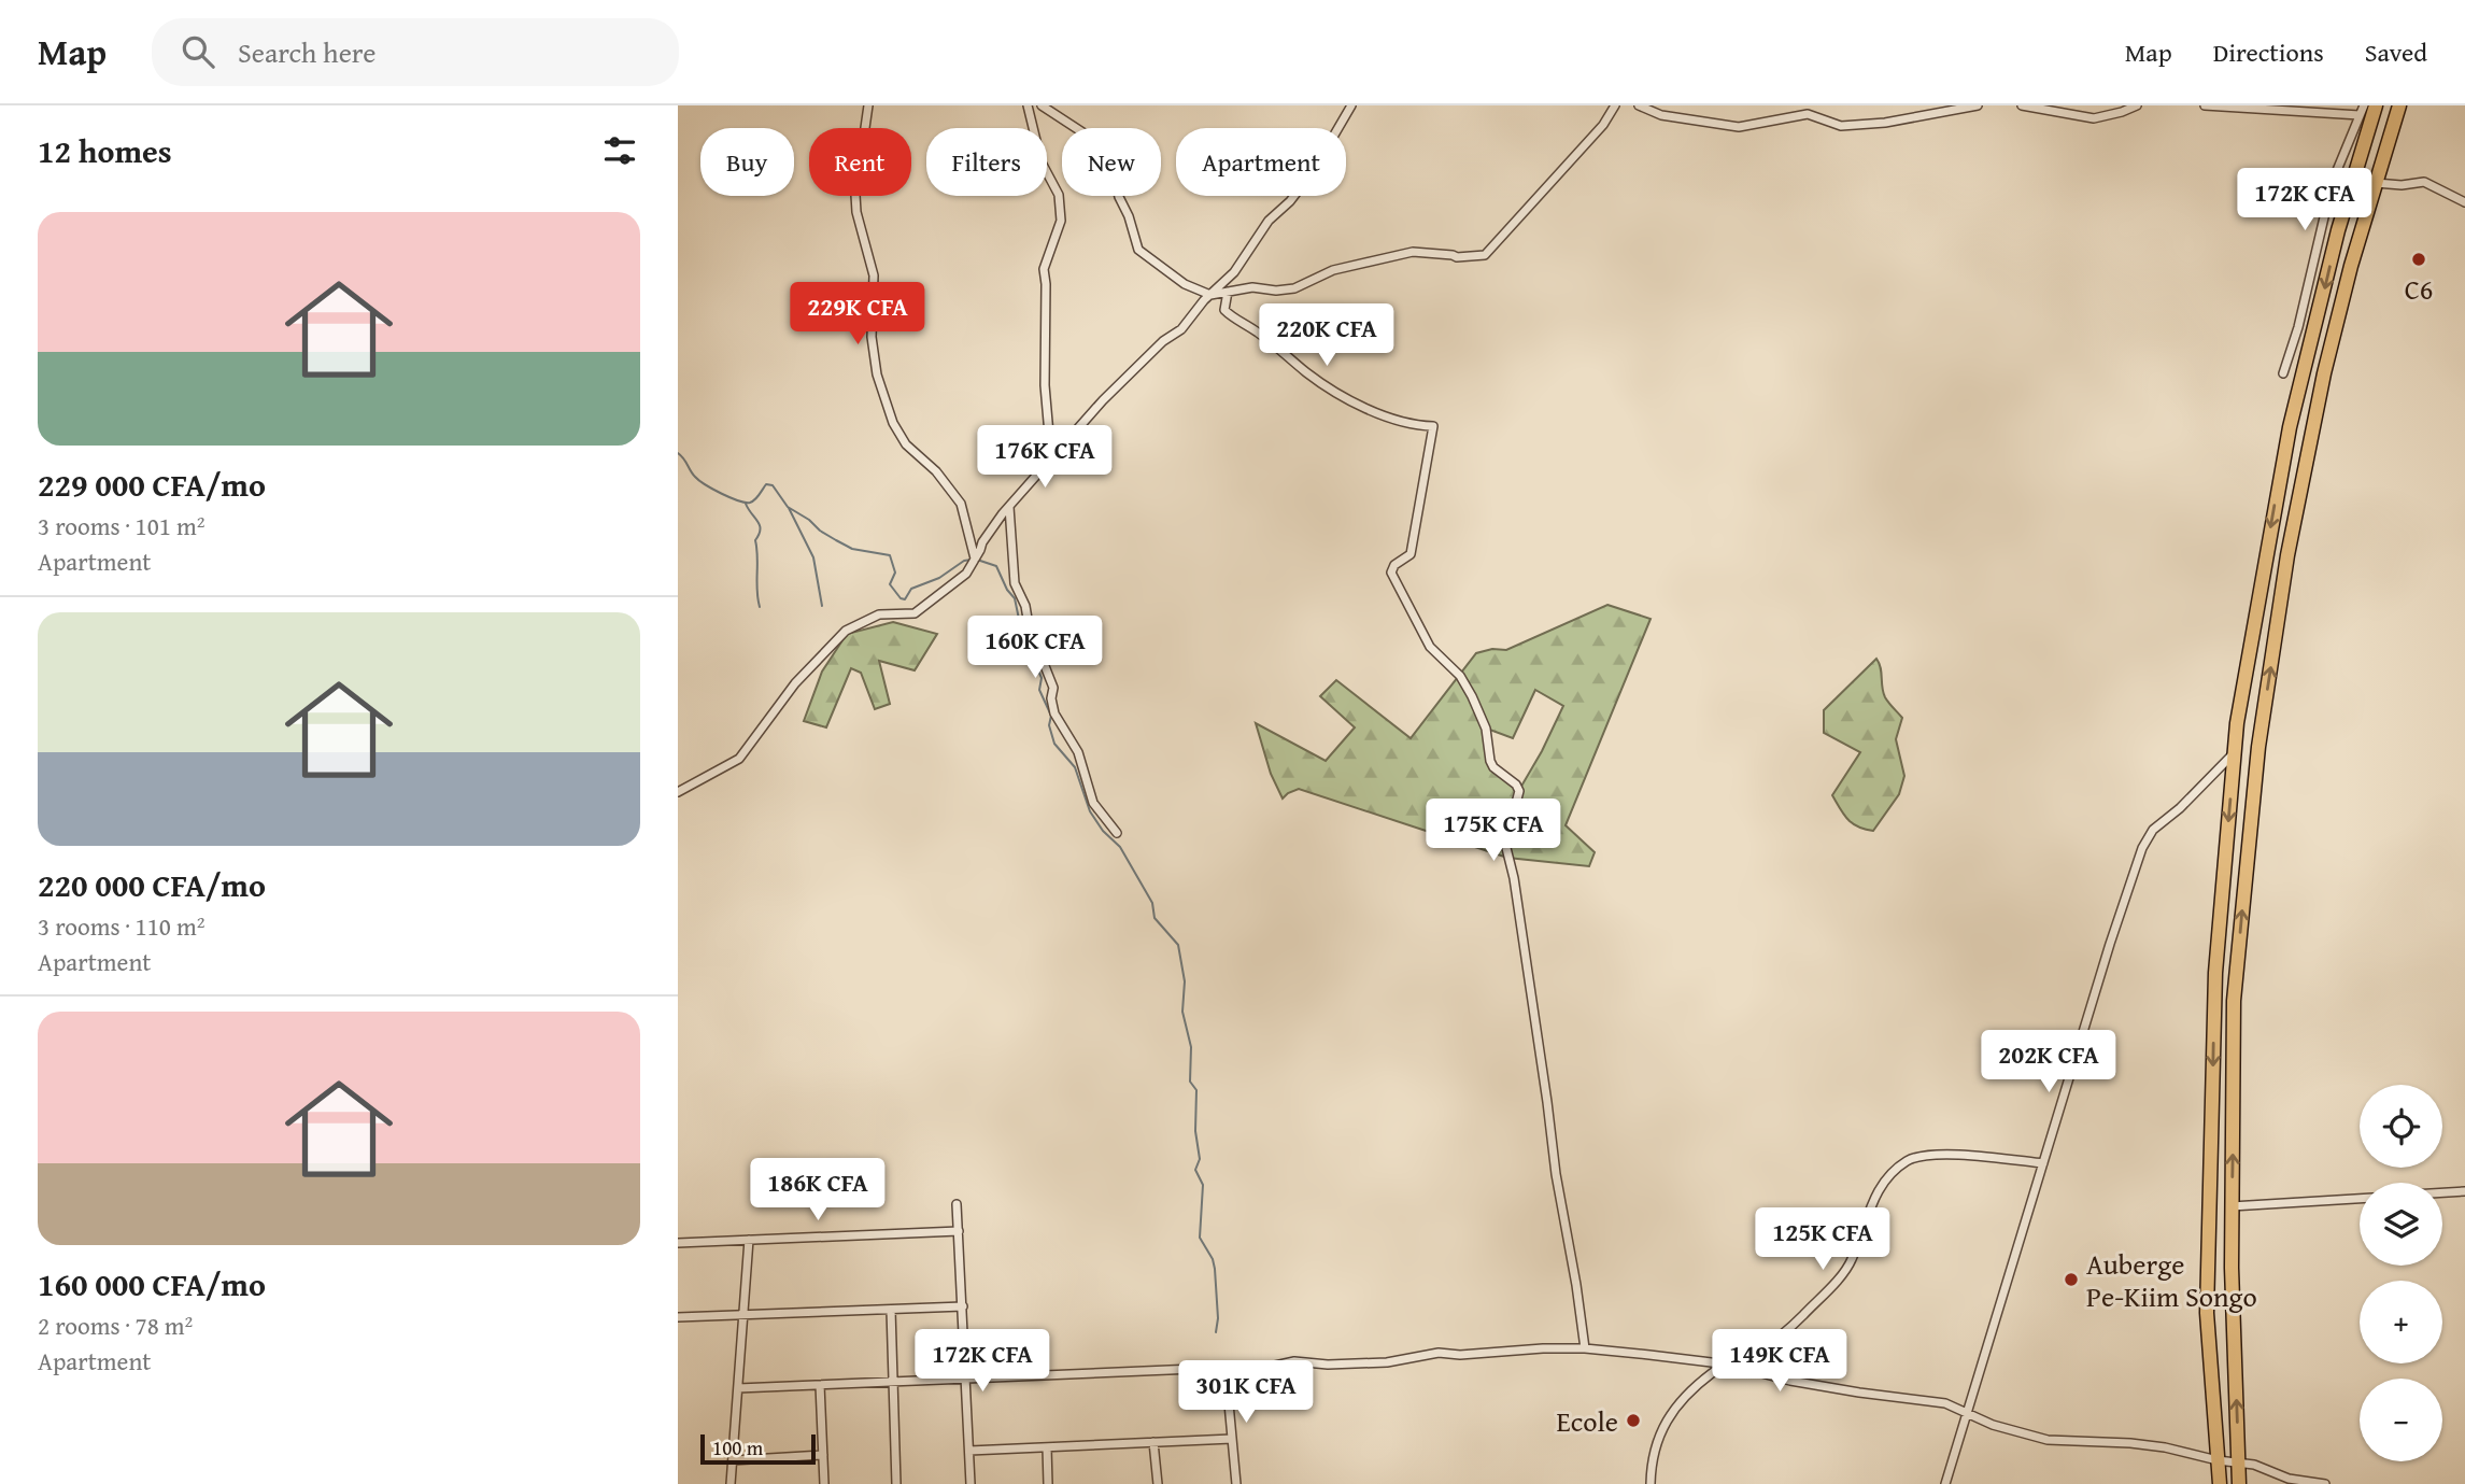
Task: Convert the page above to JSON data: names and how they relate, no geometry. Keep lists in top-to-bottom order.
{
  "places": ["C6", "Auberge Pe-Kiim Songo", "Ecole"],
  "scale_bar": "100 m",
  "page": {
    "header": "Map",
    "search": "Search here",
    "nav": ["Map", "Directions", "Saved"],
    "heading": "12 homes",
    "chip": [
      "Buy",
      "Rent",
      "Filters",
      "New",
      "Apartment"
    ],
    "price": [
      "172K CFA",
      "229K CFA",
      "220K CFA",
      "176K CFA",
      "160K CFA",
      "175K CFA",
      "202K CFA",
      "186K CFA",
      "125K CFA",
      "172K CFA",
      "149K CFA",
      "301K CFA"
    ],
    "list": [
      {
        "name": "229 000 CFA/mo",
        "note": "3 rooms · 101 m² · Apartment"
      },
      {
        "name": "220 000 CFA/mo",
        "note": "3 rooms · 110 m² · Apartment"
      },
      {
        "name": "160 000 CFA/mo",
        "note": "2 rooms · 78 m² · Apartment"
      }
    ],
    "map_buttons": ["+", "−"],
    "scale": "100 m"
  }
}
